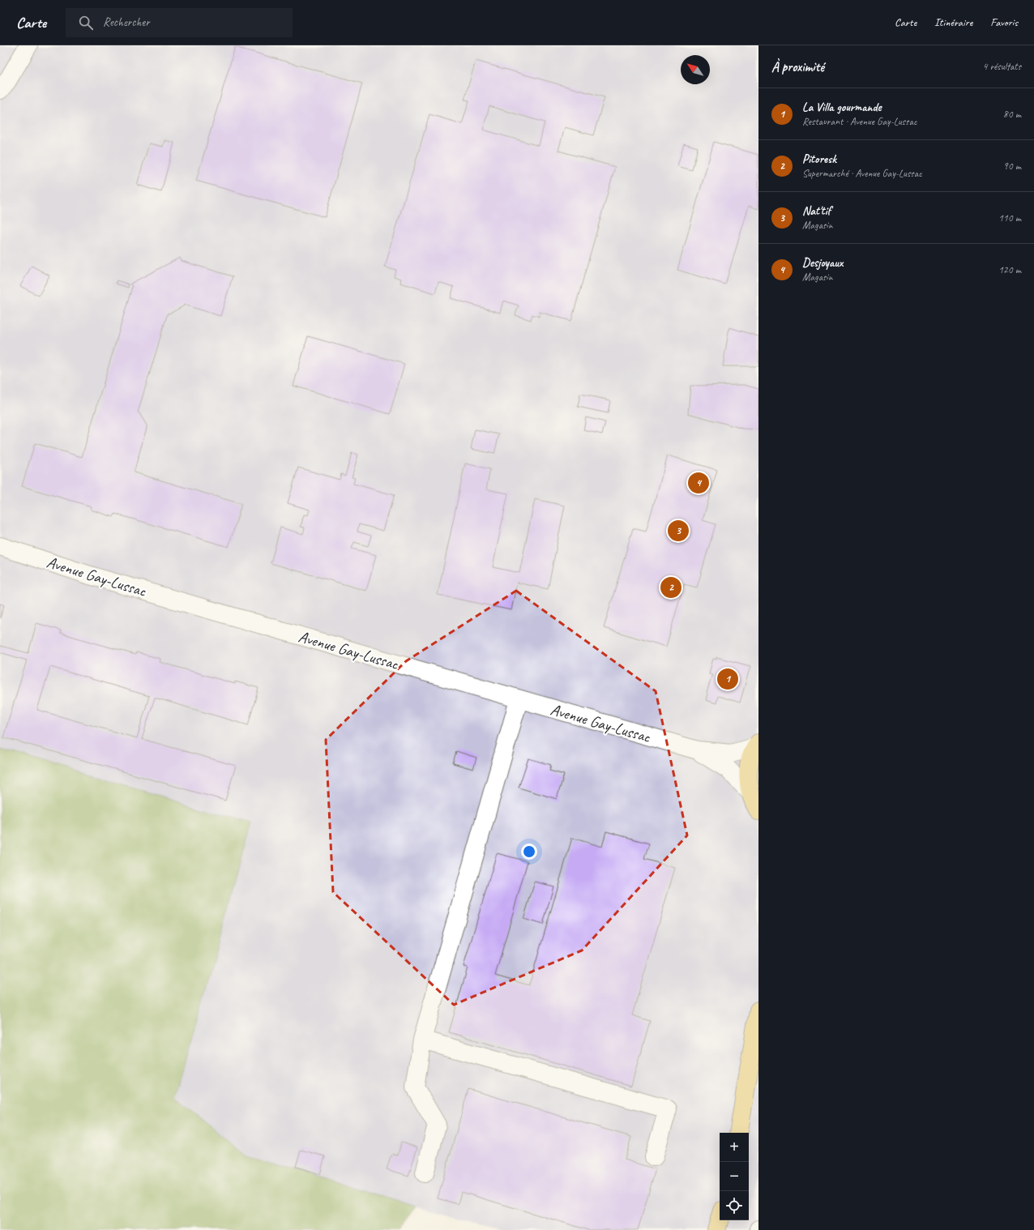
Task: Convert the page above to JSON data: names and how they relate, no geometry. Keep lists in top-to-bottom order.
{
  "streets": {
    "street": ["Avenue Gay-Lussac"]
  },
  "north": "top left",
  "page": {
    "header": "Carte",
    "search": "Rechercher",
    "nav": ["Carte", "Itinéraire", "Favoris"],
    "heading": ["À proximité", "4 résultats"],
    "list": [
      {
        "mark": "1",
        "name": "La Villa gourmande",
        "note": "Restaurant · Avenue Gay-Lussac",
        "value": "80 m"
      },
      {
        "mark": "2",
        "name": "Pitoresk",
        "note": "Supermarché · Avenue Gay-Lussac",
        "value": "90 m"
      },
      {
        "mark": "3",
        "name": "Nat'tif",
        "note": "Magasin",
        "value": "110 m"
      },
      {
        "mark": "4",
        "name": "Desjoyaux",
        "note": "Magasin",
        "value": "120 m"
      }
    ],
    "pins": [
      "4",
      "3",
      "2",
      "1"
    ],
    "map_buttons": ["+", "−"]
  }
}
